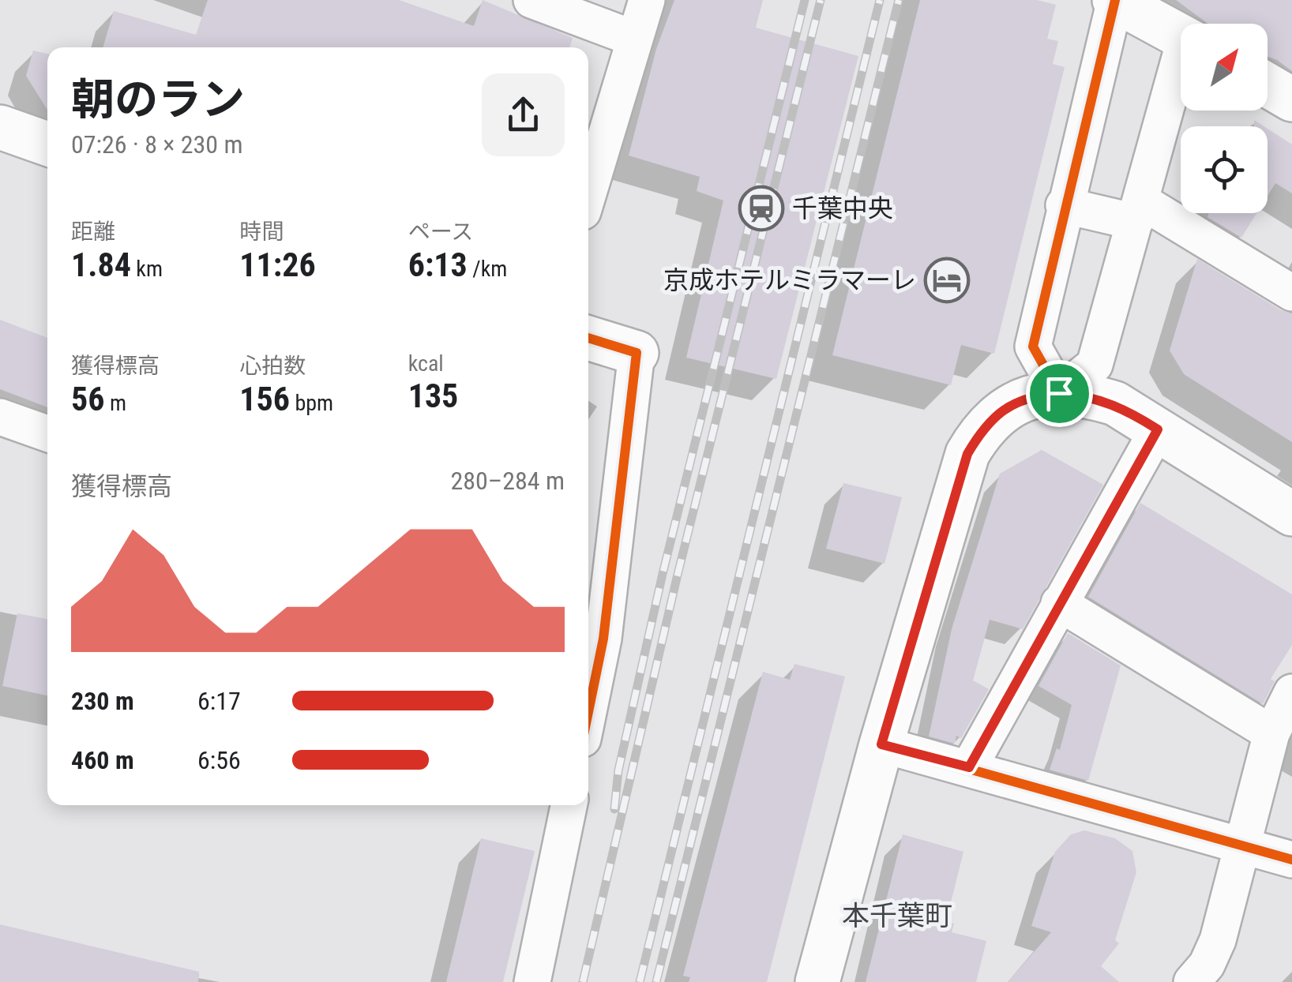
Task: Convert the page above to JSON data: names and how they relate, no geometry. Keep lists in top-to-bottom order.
{
  "districts": ["本千葉町"],
  "places": {
    "station": ["千葉中央"],
    "hotel": ["京成ホテルミラマーレ"]
  },
  "north": "top right",
  "page": {
    "heading": ["朝のラン", "07:26 · 8 × 230 m"],
    "stats": [
      ["距離", "1.84 km"],
      ["時間", "11:26"],
      ["ペース", "6:13 /km"],
      ["獲得標高", "56 m"],
      ["心拍数", "156 bpm"],
      ["kcal", "135"]
    ],
    "chart": ["獲得標高", "280–284 m"],
    "list": [
      {
        "name": "230 m",
        "note": "6:17"
      },
      {
        "name": "460 m",
        "note": "6:56"
      }
    ]
  }
}
